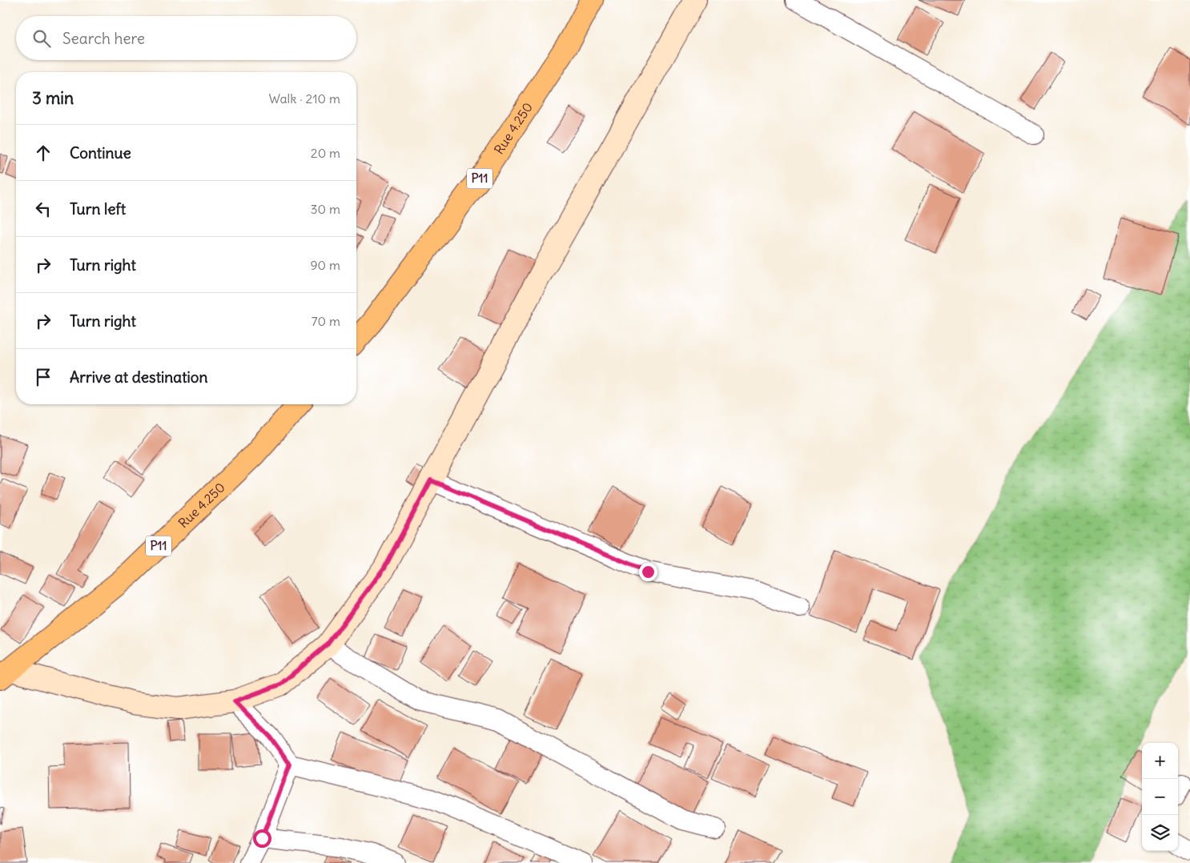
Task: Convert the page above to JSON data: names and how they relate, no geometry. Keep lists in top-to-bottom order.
{
  "streets": {
    "main road": ["Rue 4.250", "P11"]
  },
  "page": {
    "search": "Search here",
    "heading": ["3 min", "Walk · 210 m"],
    "list": [
      ["Continue", "20 m"],
      ["Turn left", "30 m"],
      ["Turn right", "90 m"],
      ["Turn right", "70 m"],
      "Arrive at destination"
    ],
    "map_buttons": ["+", "−"]
  }
}
